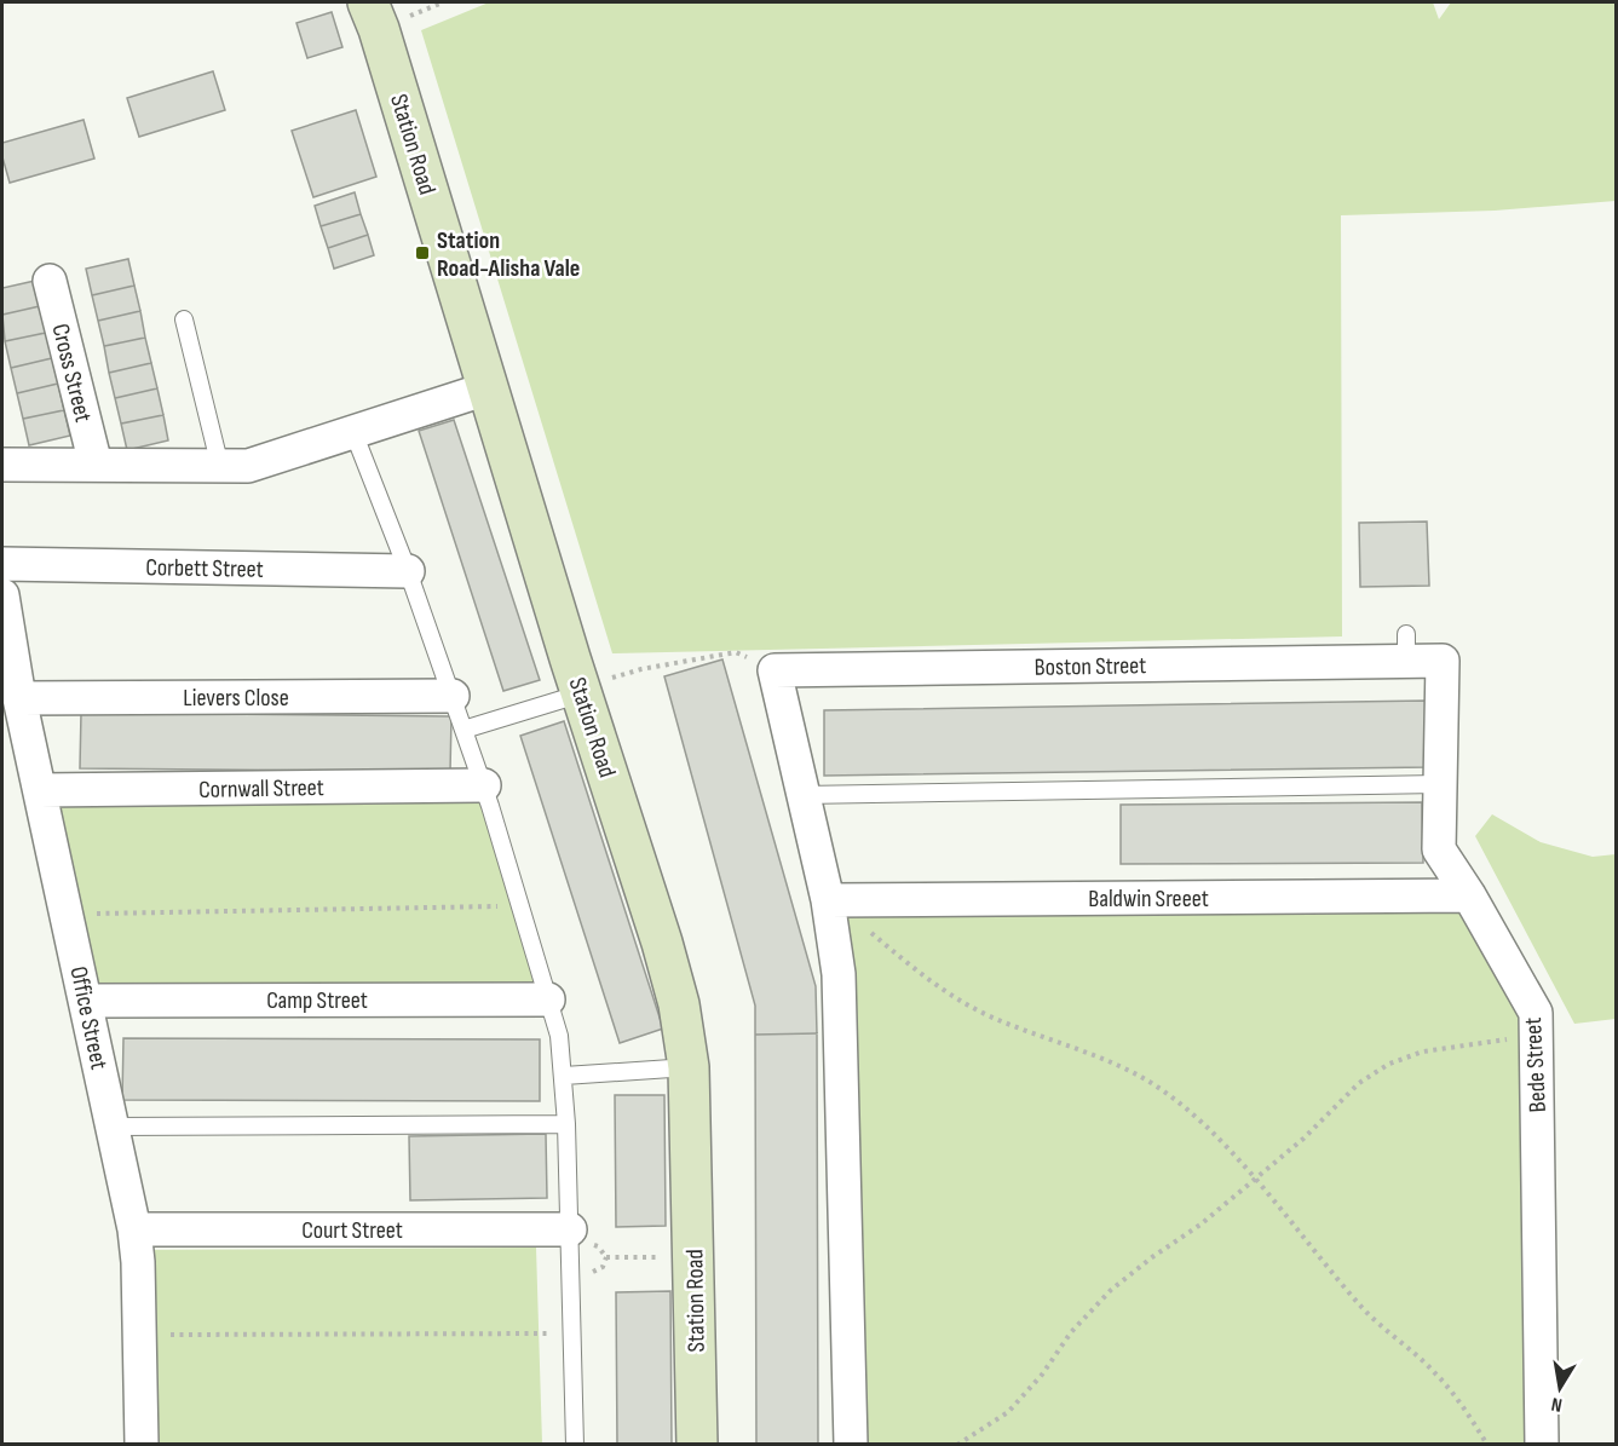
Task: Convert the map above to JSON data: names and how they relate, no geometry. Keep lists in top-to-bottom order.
{
  "streets": {
    "main road": ["Station Road"],
    "street": [
      "Cross Street",
      "Corbett Street",
      "Boston Street",
      "Lievers Close",
      "Cornwall Street",
      "Baldwin Sreeet",
      "Camp Street",
      "Office Street",
      "Bede Street",
      "Court Street"
    ]
  },
  "crossings": [
    ["Boston Street", "Bede Street"],
    ["Lievers Close", "Office Street"],
    ["Cornwall Street", "Office Street"],
    ["Baldwin Sreeet", "Bede Street"],
    ["Camp Street", "Office Street"],
    ["Office Street", "Court Street"]
  ],
  "places": {
    "transit": ["Station Road-Alisha Vale"]
  },
  "north": "bottom"
}
